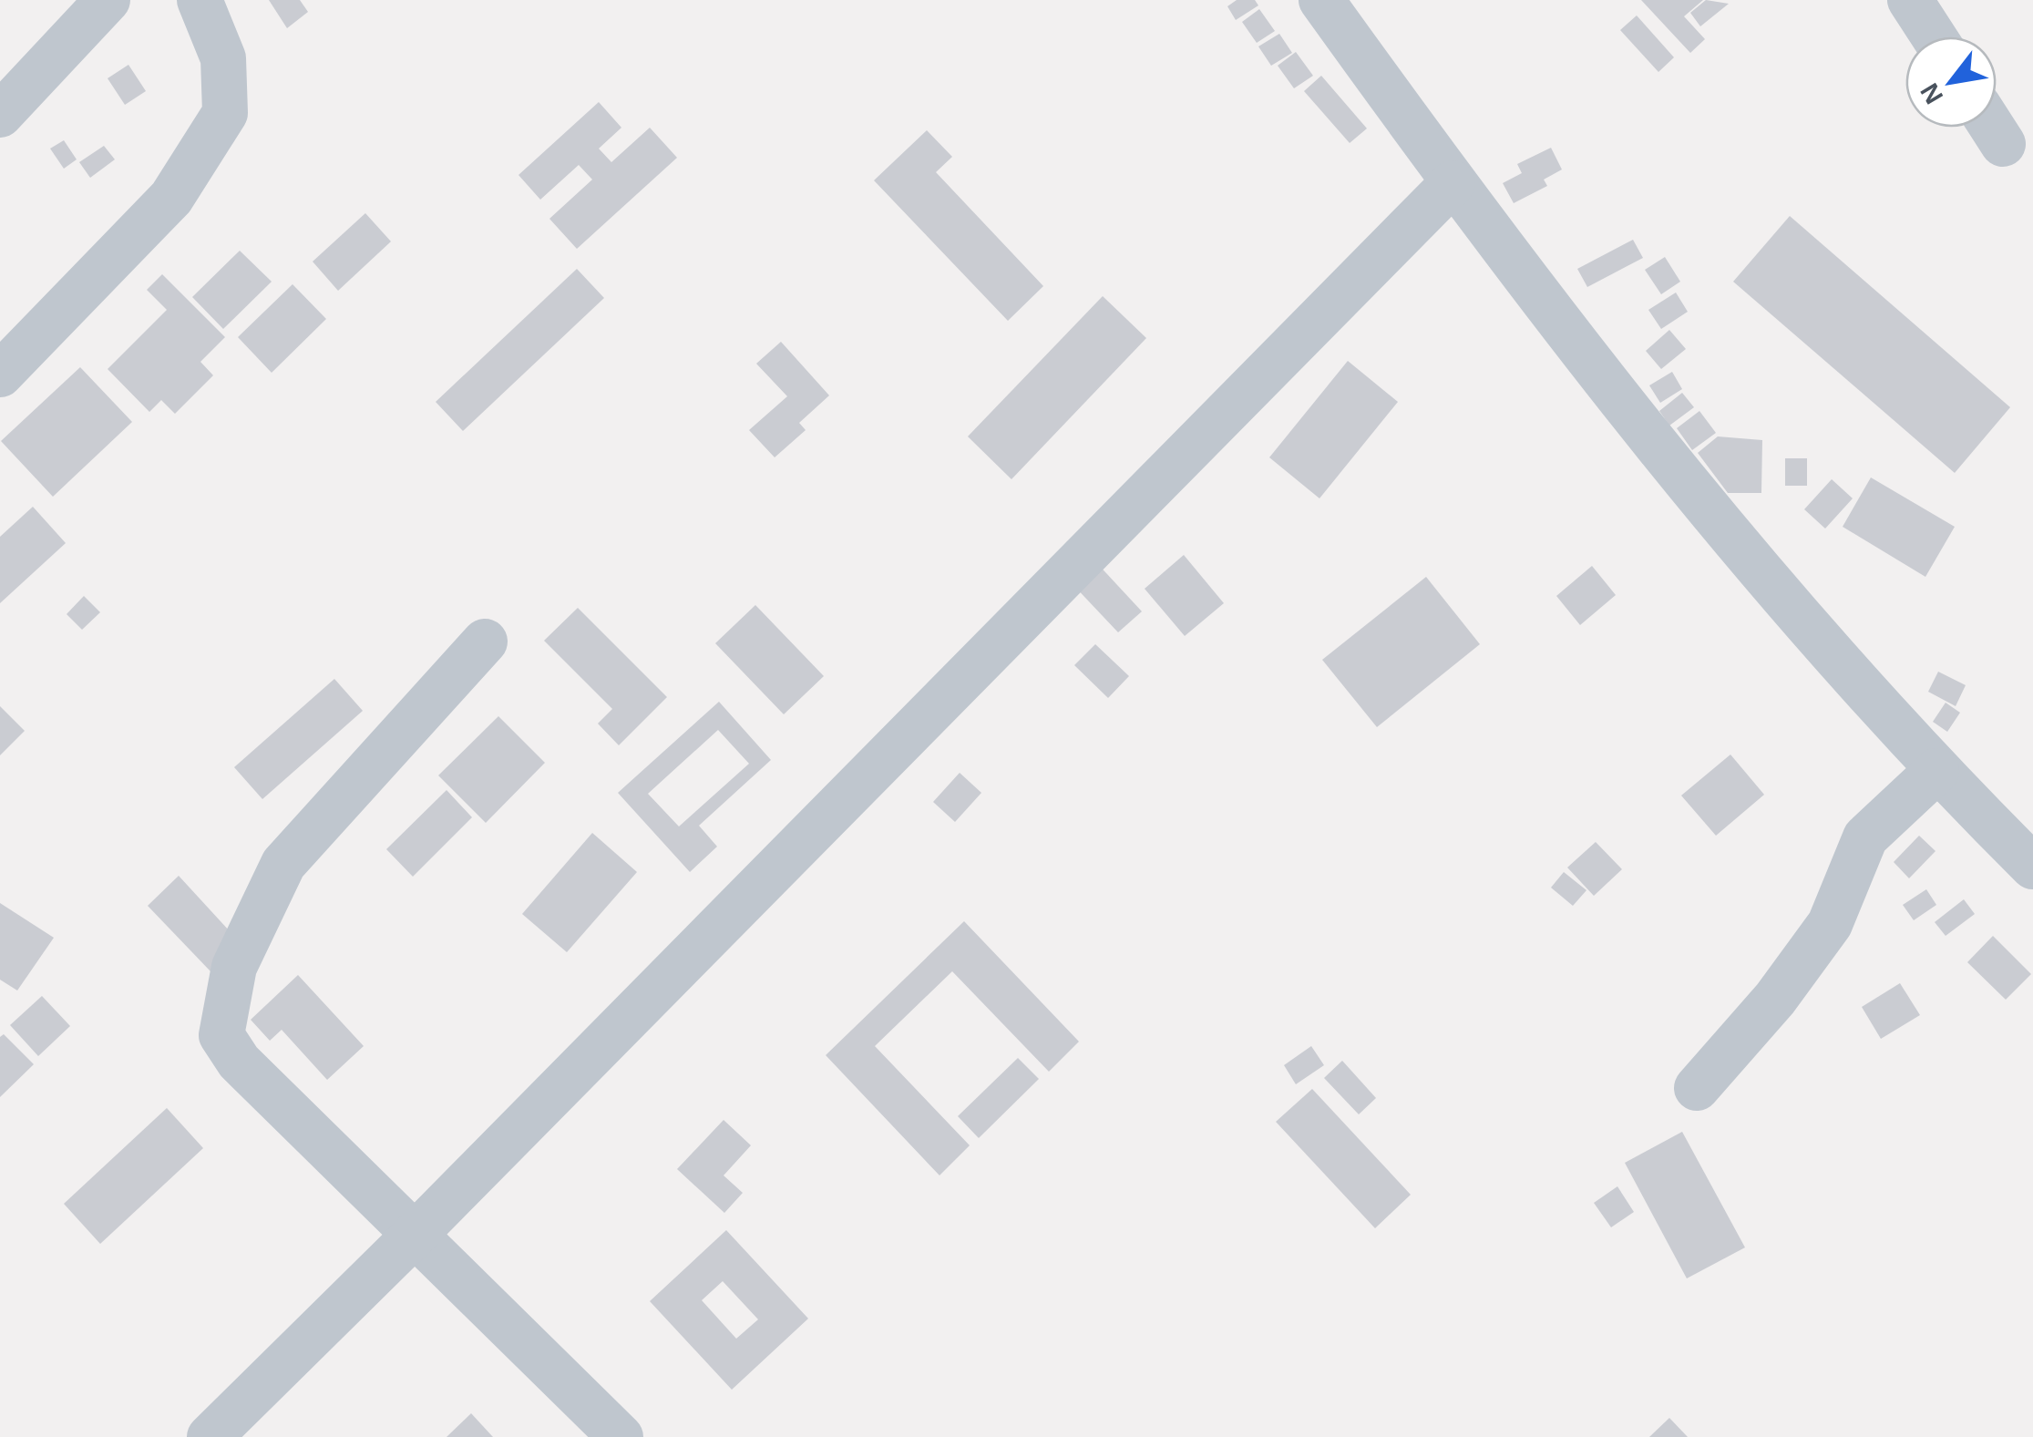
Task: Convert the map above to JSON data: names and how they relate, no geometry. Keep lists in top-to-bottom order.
{
  "north": "bottom left"
}
